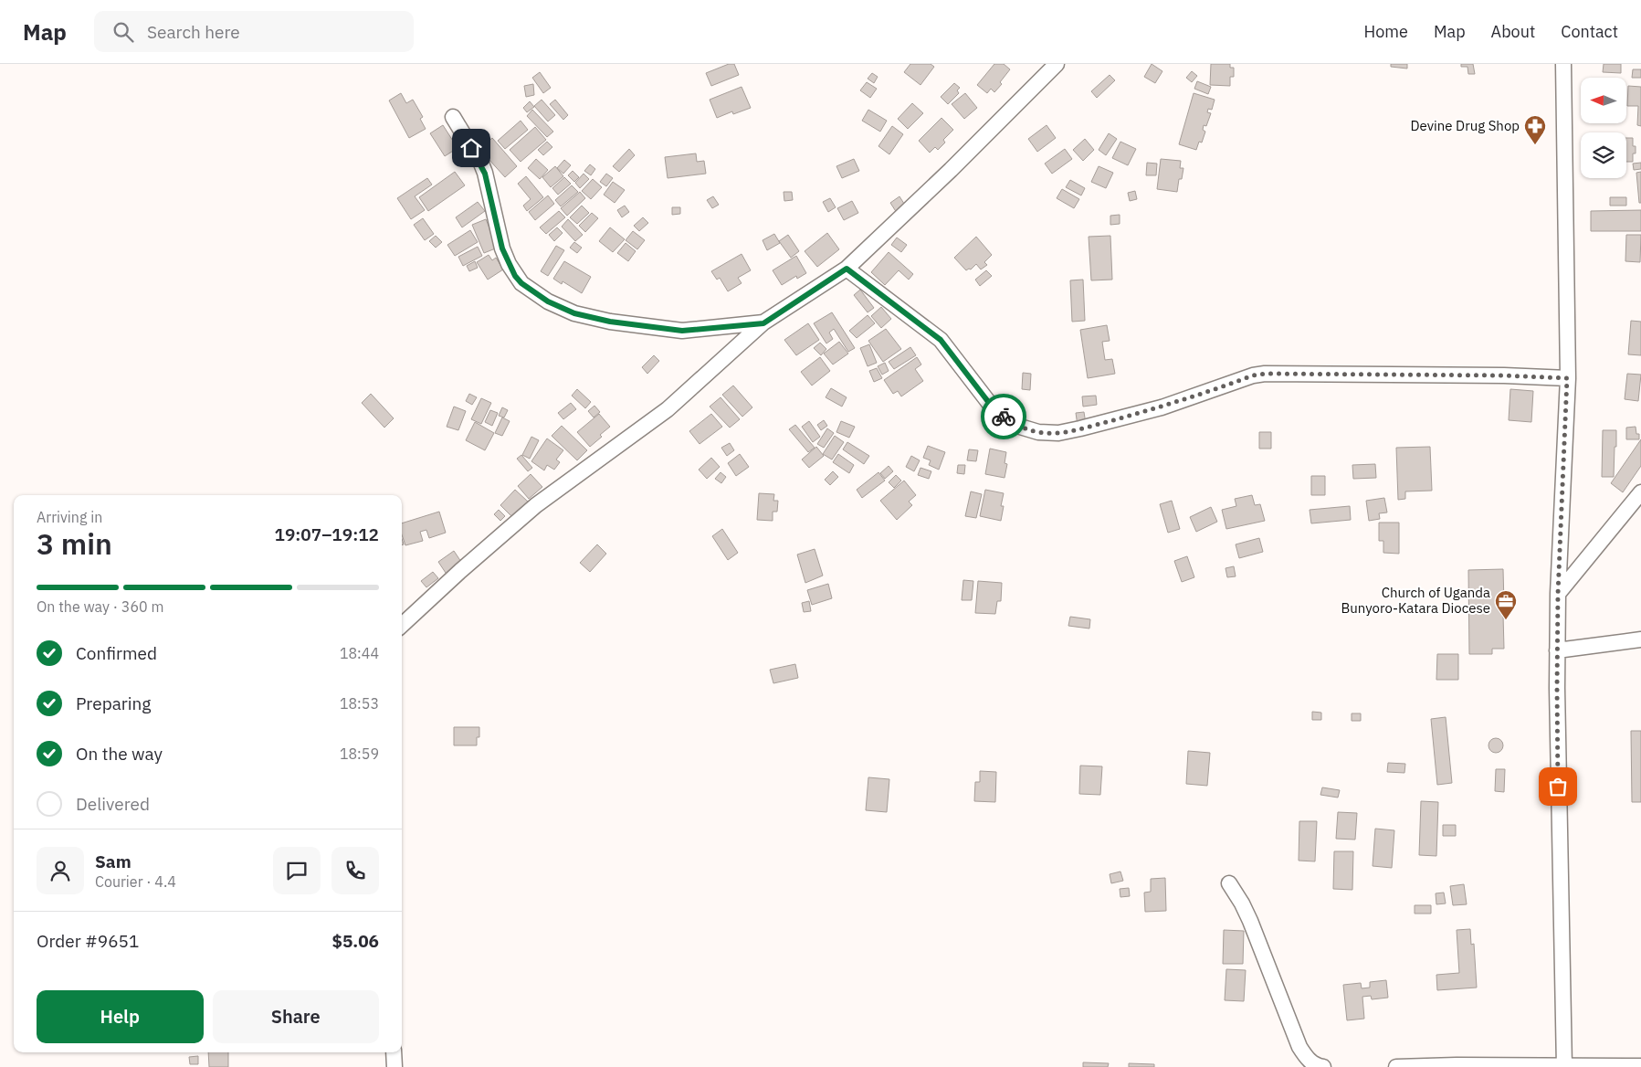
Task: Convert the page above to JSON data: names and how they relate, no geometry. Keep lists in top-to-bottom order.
{
  "places": {
    "pharmacy": ["Devine Drug Shop"],
    "office": ["Church of Uganda Bunyoro-Katara Diocese"]
  },
  "north": "left",
  "page": {
    "header": "Map",
    "search": "Search here",
    "nav": [
      "Home",
      "Map",
      "About",
      "Contact"
    ],
    "heading": ["3 min", "Arriving in", "19:07–19:12"],
    "panel": [
      "Sam",
      "Courier · 4.4",
      "Order #9651",
      "$5.06"
    ],
    "bar": "On the way · 360 m",
    "list": [
      ["Confirmed", "18:44"],
      ["Preparing", "18:53"],
      ["On the way", "18:59"],
      "Delivered"
    ],
    "buttons": ["Help", "Share"]
  }
}
